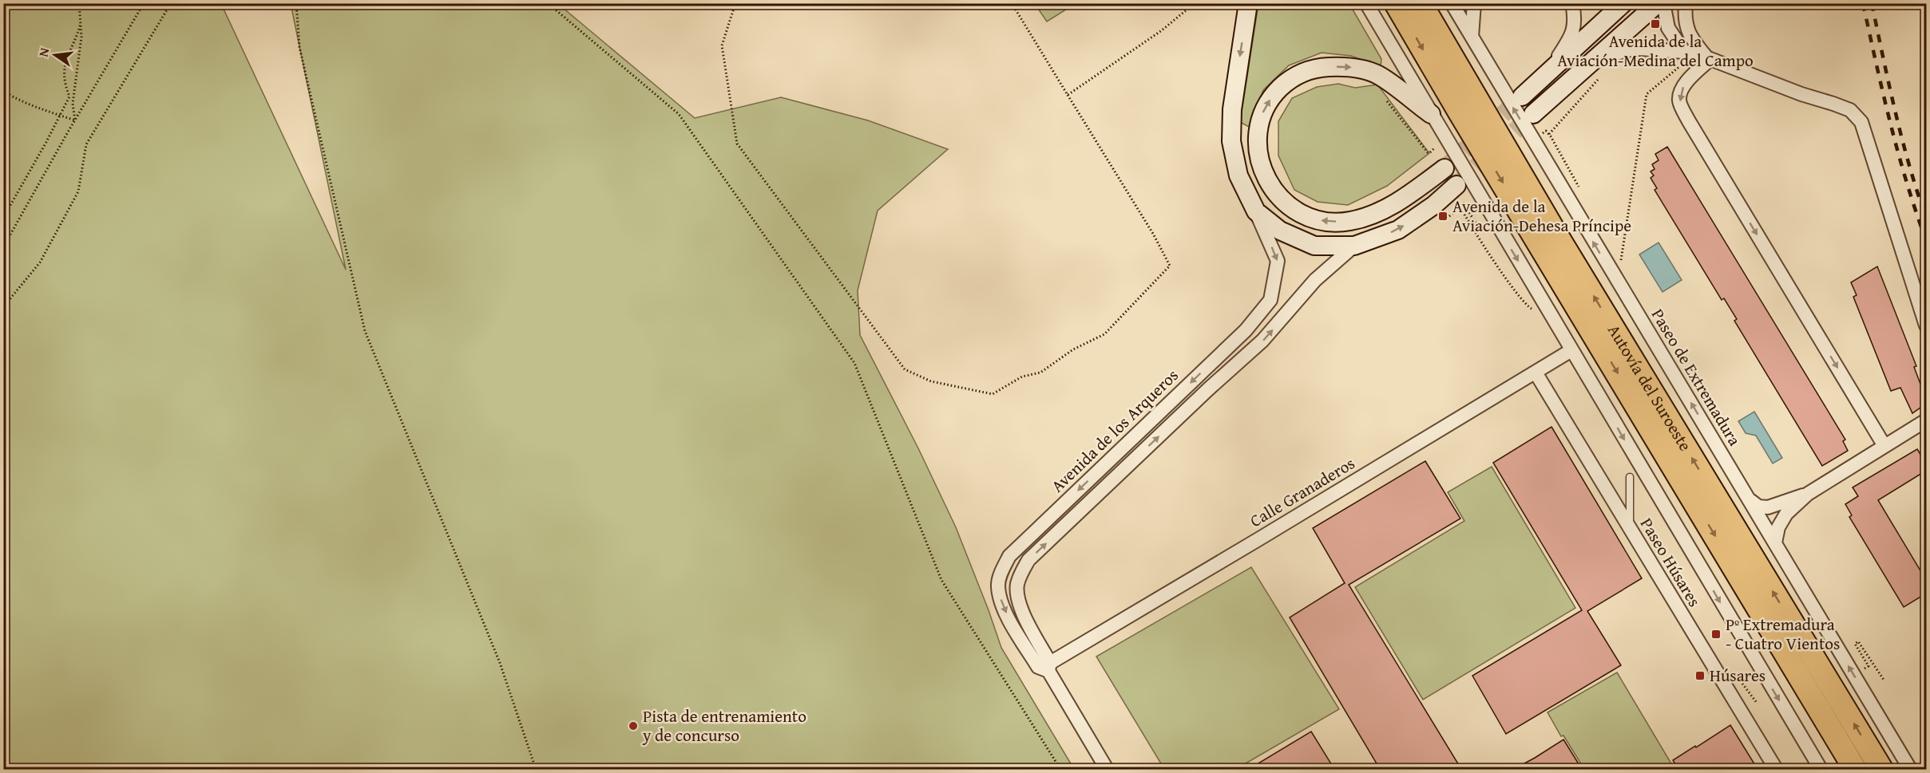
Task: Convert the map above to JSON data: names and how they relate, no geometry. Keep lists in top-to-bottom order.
{
  "streets": {
    "highway": ["Autovía del Suroeste"],
    "street": [
      "Paseo de Extremadura",
      "Avenida de los Arqueros",
      "Calle Granaderos",
      "Paseo Húsares"
    ]
  },
  "crossings": [
    ["Avenida de los Arqueros", "Calle Granaderos"],
    ["Calle Granaderos", "Paseo Húsares"]
  ],
  "places": {
    "transit": [
      "Avenida de la Aviación-Medina del Campo",
      "Avenida de la Aviación-Dehesa Príncipe",
      "Pº Extremadura - Cuatro Vientos",
      "Húsares"
    ],
    "other": ["Pista de entrenamiento y de concurso"]
  },
  "north": "left"
}
